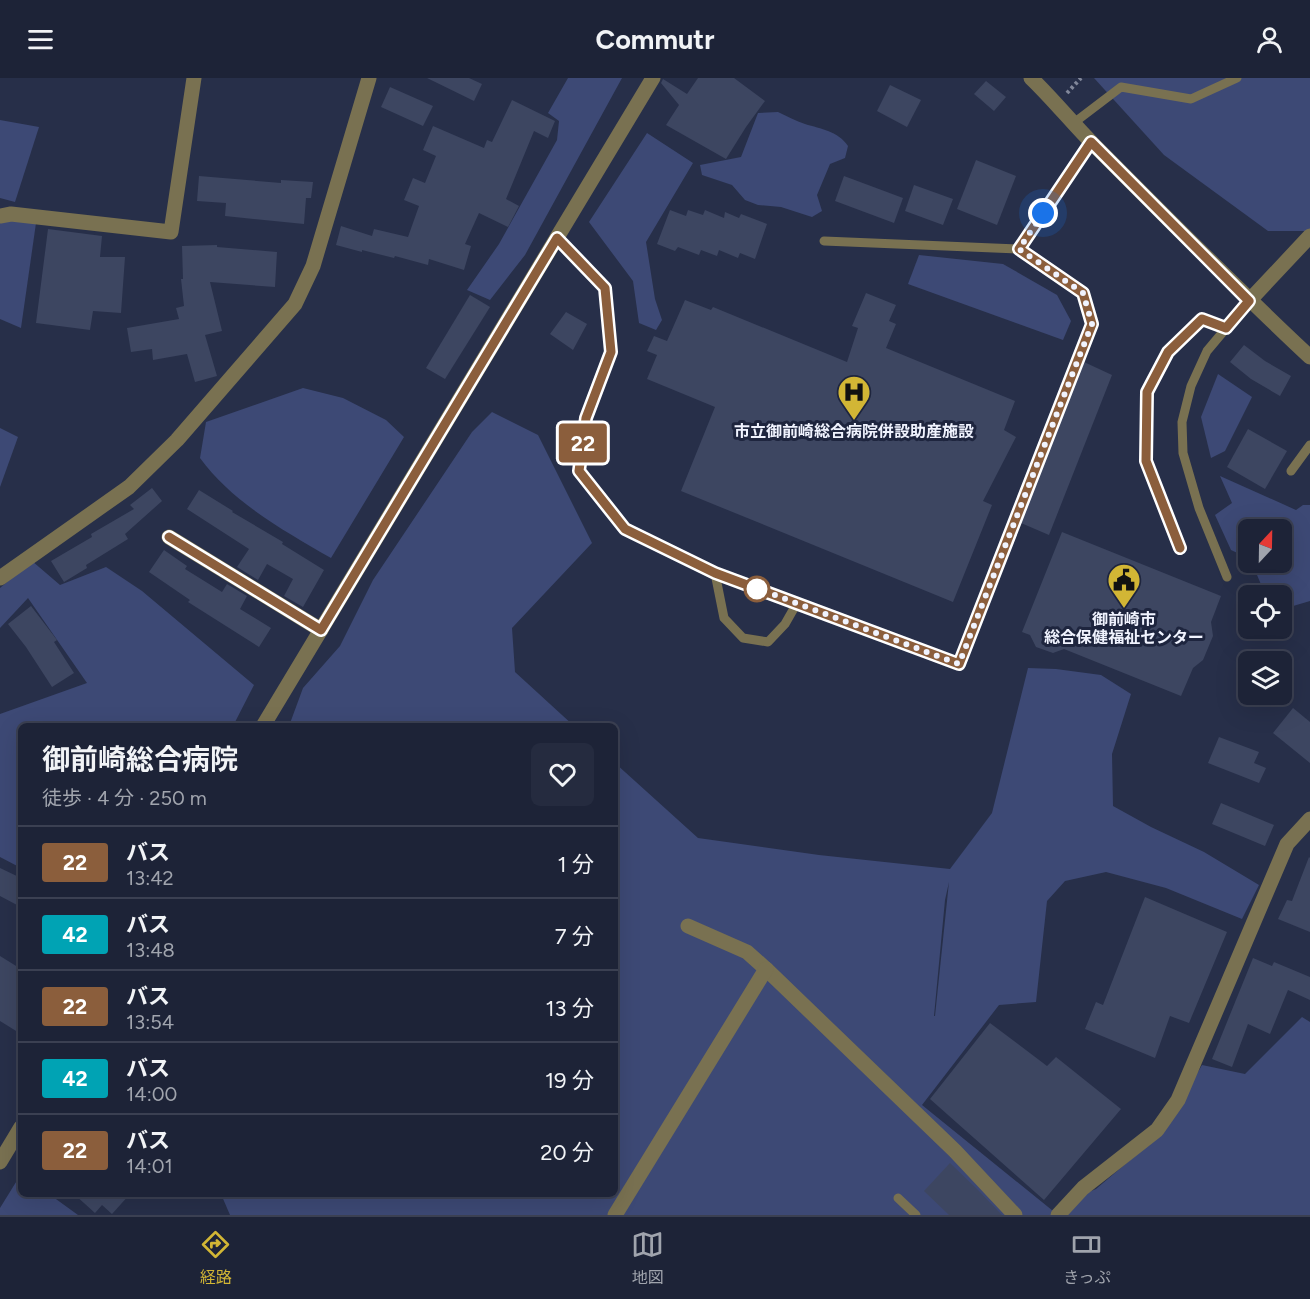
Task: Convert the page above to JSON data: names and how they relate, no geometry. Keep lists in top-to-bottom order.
{
  "places": {
    "hospital": ["市立御前崎総合病院併設助産施設"],
    "public building": ["御前崎市 総合保健福祉センター"]
  },
  "lines": ["bus line 22"],
  "north": "top",
  "page": {
    "header": "Commutr",
    "on_map": "22",
    "heading": ["御前崎総合病院", "徒歩 · 4 分 · 250 m"],
    "list": [
      {
        "mark": "22",
        "name": "バス",
        "note": "13:42",
        "value": "1 分"
      },
      {
        "mark": "42",
        "name": "バス",
        "note": "13:48",
        "value": "7 分"
      },
      {
        "mark": "22",
        "name": "バス",
        "note": "13:54",
        "value": "13 分"
      },
      {
        "mark": "42",
        "name": "バス",
        "note": "14:00",
        "value": "19 分"
      },
      {
        "mark": "22",
        "name": "バス",
        "note": "14:01",
        "value": "20 分"
      }
    ],
    "tabs": ["経路", "地図", "きっぷ"]
  }
}
